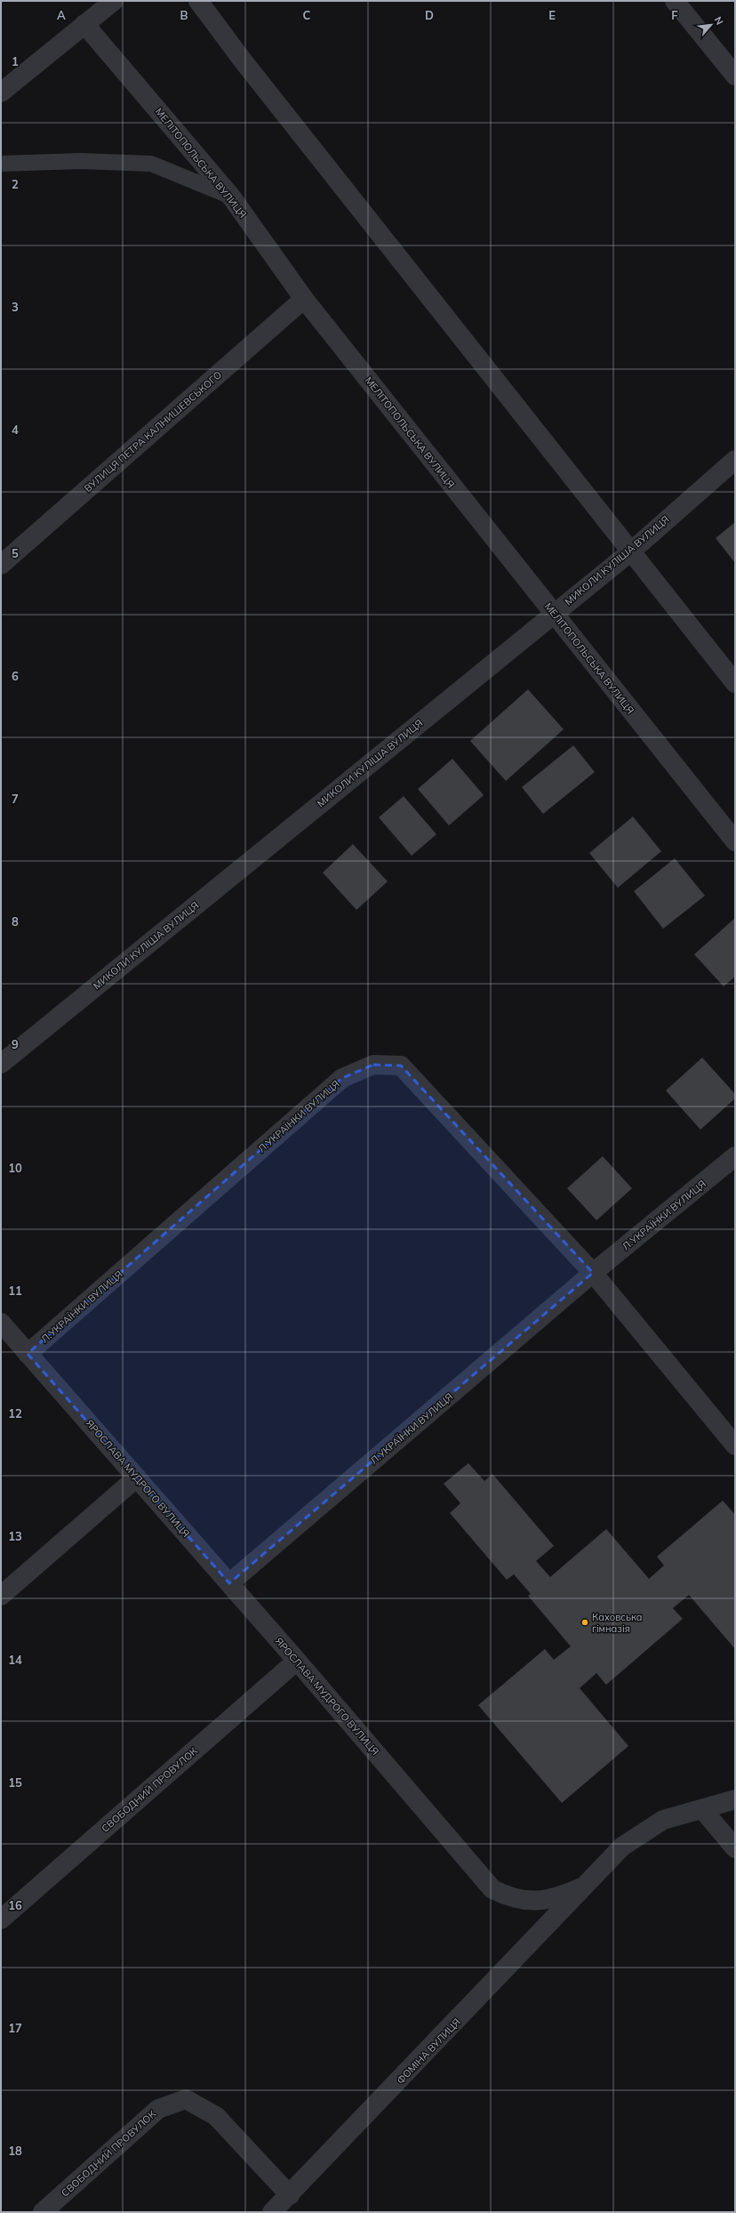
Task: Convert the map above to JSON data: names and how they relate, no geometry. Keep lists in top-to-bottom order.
{
  "streets": {
    "street": [
      "МЕЛІТОПОЛЬСЬКА ВУЛИЦЯ",
      "ВУЛИЦЯ ПЕТРА КАЛНИШЕВСЬКОГО",
      "МИКОЛИ КУЛІША ВУЛИЦЯ",
      "Л.УКРАЇНКИ ВУЛИЦЯ",
      "ЯРОСЛАВА МУДРОГО ВУЛИЦЯ",
      "СВОБОДНИЙ ПРОВУЛОК",
      "ФОМІНА ВУЛИЦЯ"
    ]
  },
  "crossings": [
    ["МЕЛІТОПОЛЬСЬКА ВУЛИЦЯ", "ВУЛИЦЯ ПЕТРА КАЛНИШЕВСЬКОГО"],
    ["МЕЛІТОПОЛЬСЬКА ВУЛИЦЯ", "МИКОЛИ КУЛІША ВУЛИЦЯ"],
    ["Л.УКРАЇНКИ ВУЛИЦЯ", "ЯРОСЛАВА МУДРОГО ВУЛИЦЯ"],
    ["ЯРОСЛАВА МУДРОГО ВУЛИЦЯ", "СВОБОДНИЙ ПРОВУЛОК"],
    ["ЯРОСЛАВА МУДРОГО ВУЛИЦЯ", "ФОМІНА ВУЛИЦЯ"],
    ["СВОБОДНИЙ ПРОВУЛОК", "ФОМІНА ВУЛИЦЯ"]
  ],
  "places": ["Каховська гімназія"],
  "north": "top right",
  "grid": {
    "columns": [
      "A",
      "B",
      "C",
      "D",
      "E",
      "F"
    ],
    "rows": [
      "1",
      "2",
      "3",
      "4",
      "5",
      "6",
      "7",
      "8",
      "9",
      "10",
      "11",
      "12",
      "13",
      "14",
      "15",
      "16",
      "17",
      "18"
    ]
  }
}
